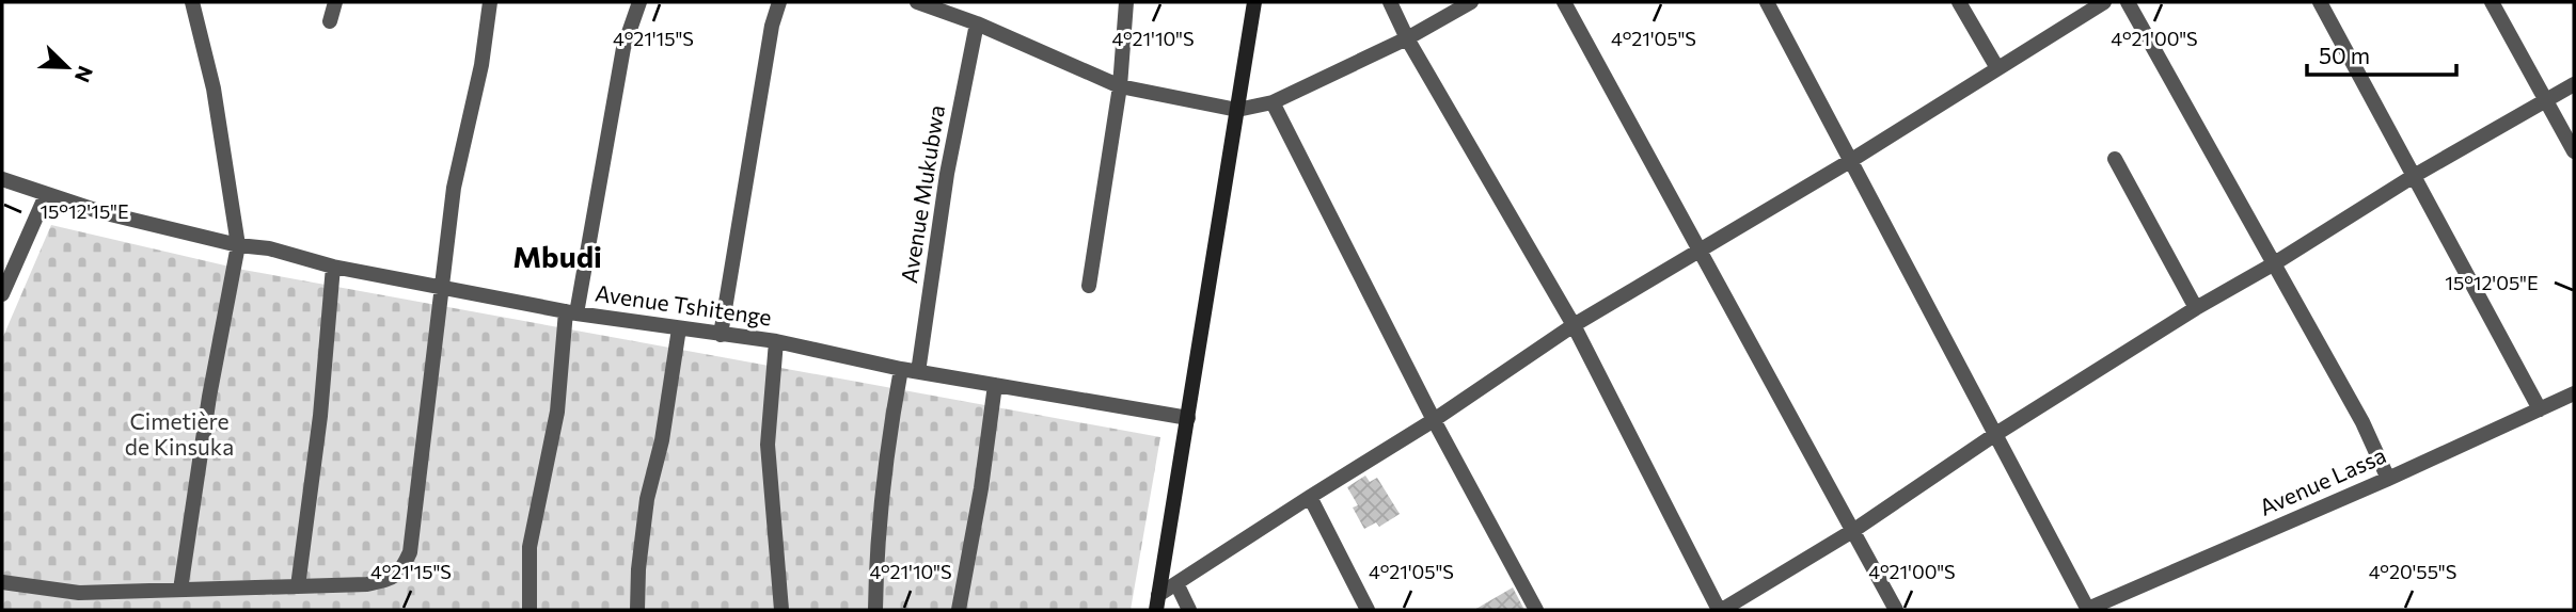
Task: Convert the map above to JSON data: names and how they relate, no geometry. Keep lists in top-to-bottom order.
{
  "streets": {
    "street": ["Avenue Mukubwa", "Avenue Tshitenge", "Avenue Lassa"]
  },
  "crossings": [
    ["Avenue Mukubwa", "Avenue Tshitenge"]
  ],
  "districts": ["Mbudi"],
  "parks": ["Cimetière de Kinsuka"],
  "scale_bar": "50 m",
  "north": "bottom right",
  "coordinates": [
    "4°21'15\"S",
    "4°21'10\"S",
    "4°21'05\"S",
    "4°21'00\"S",
    "15°12'15\"E",
    "15°12'05\"E",
    "4°20'55\"S"
  ]
}
